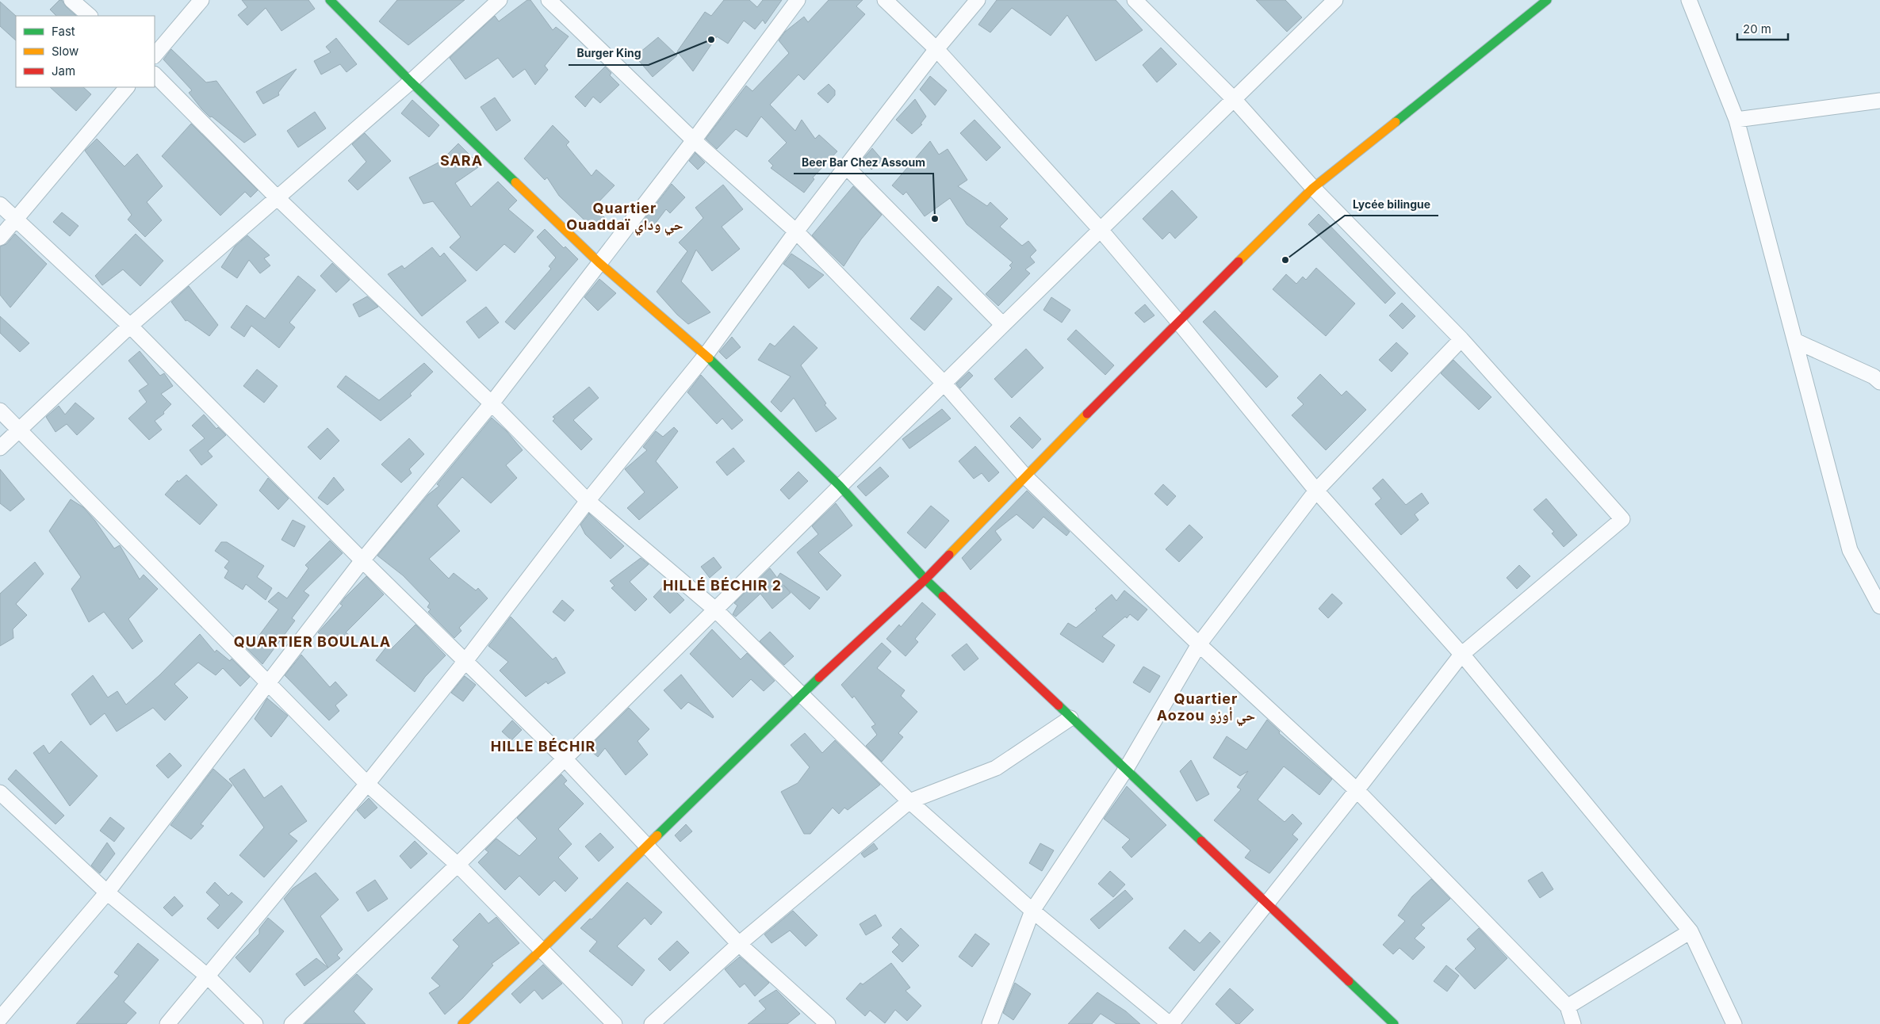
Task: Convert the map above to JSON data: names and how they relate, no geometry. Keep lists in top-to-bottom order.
{
  "districts": [
    "SARA",
    "Quartier Ouaddaï حي وداي",
    "HILLÉ BÉCHIR 2",
    "QUARTIER BOULALA",
    "Quartier Aozou حي أوزو",
    "HILLE BÉCHIR"
  ],
  "places": ["Burger King", "Beer Bar Chez Assoum", "Lycée bilingue"],
  "legend": ["Fast", "Slow", "Jam"],
  "scale_bar": "20 m"
}
